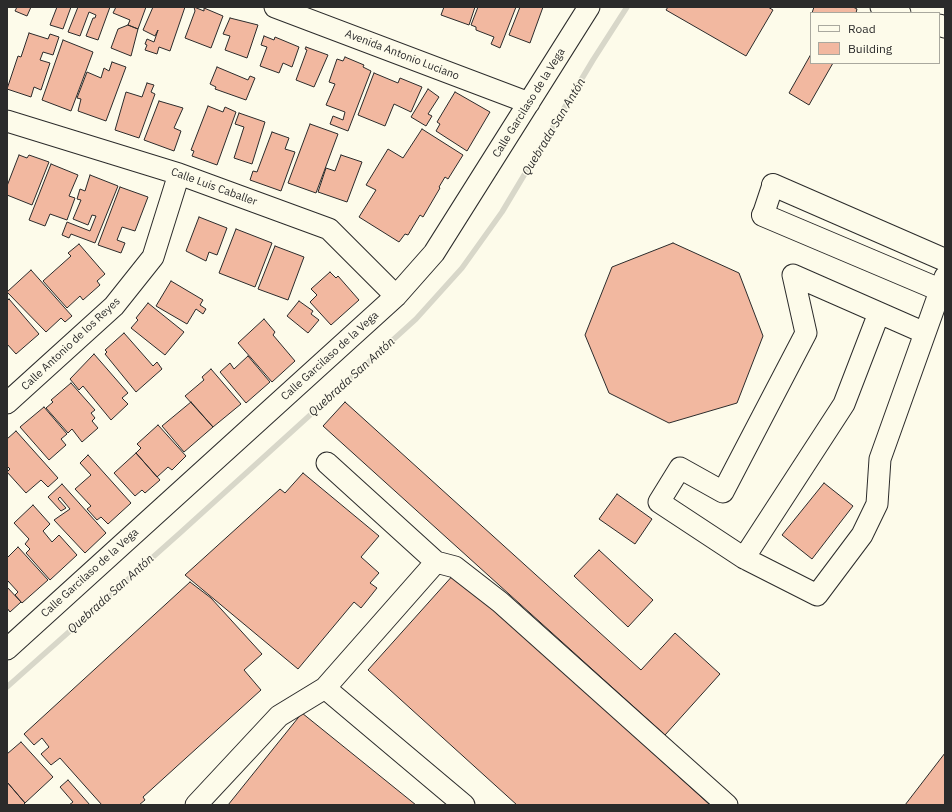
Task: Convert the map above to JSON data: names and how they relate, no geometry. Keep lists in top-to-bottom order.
{
  "streets": {
    "street": [
      "Avenida Antonio Luciano",
      "Calle Garcilaso de la Vega",
      "Calle Luis Caballer",
      "Calle Antonio de los Reyes"
    ]
  },
  "crossings": [
    ["Avenida Antonio Luciano", "Calle Garcilaso de la Vega"],
    ["Calle Garcilaso de la Vega", "Calle Luis Caballer"],
    ["Calle Luis Caballer", "Calle Antonio de los Reyes"]
  ],
  "water": ["Quebrada San Antón"],
  "legend": ["Road", "Building"]
}
